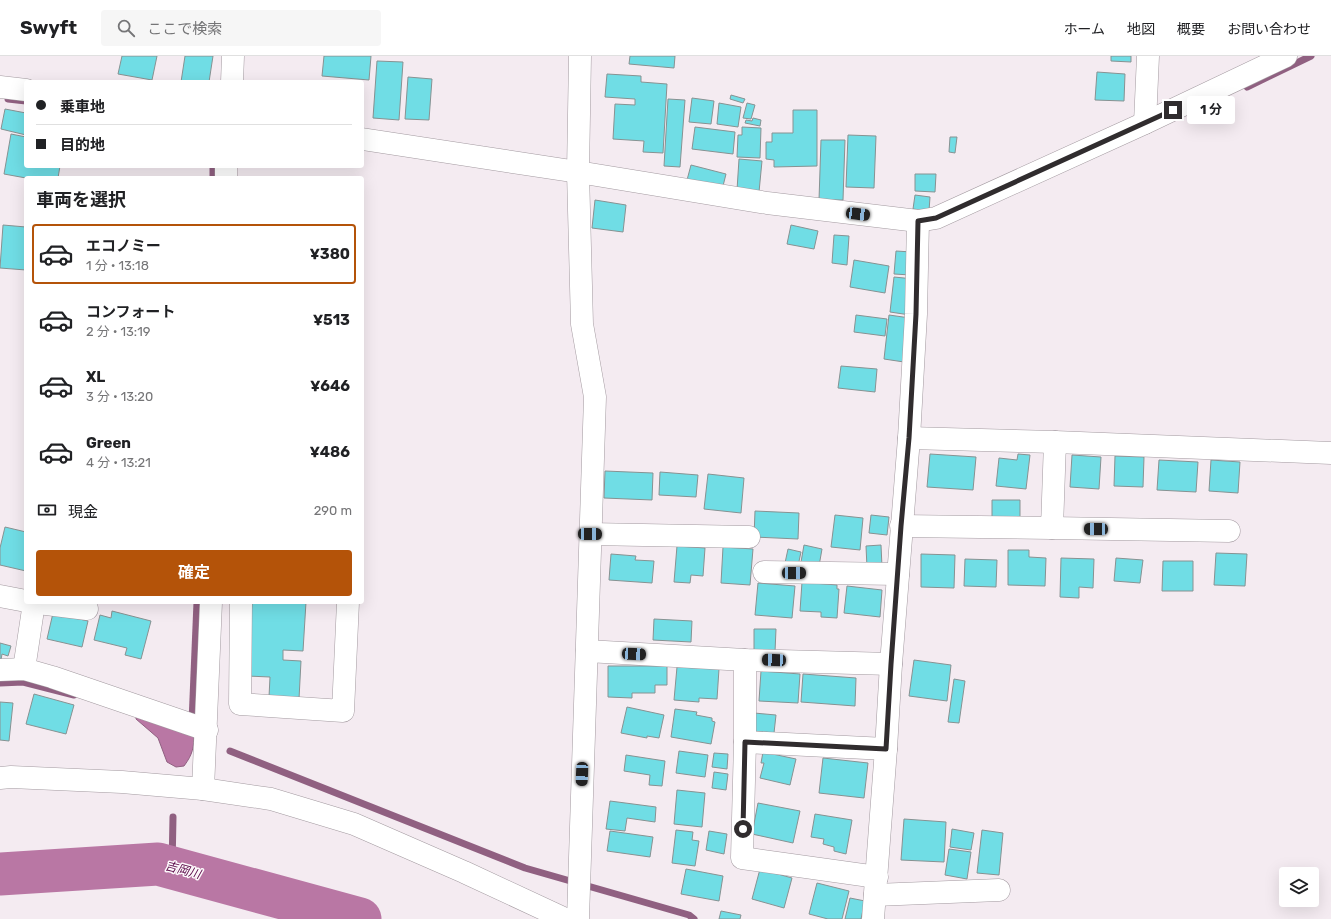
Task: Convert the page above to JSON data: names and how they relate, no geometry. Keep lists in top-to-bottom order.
{
  "water": ["吉岡川"],
  "page": {
    "header": "Swyft",
    "search": "ここで検索",
    "nav": [
      "ホーム",
      "地図",
      "概要",
      "お問い合わせ"
    ],
    "banner": ["乗車地", "目的地"],
    "bubble": "1 分",
    "heading": "車両を選択",
    "list": [
      {
        "name": "エコノミー",
        "note": "1 分 · 13:18",
        "value": "¥380"
      },
      {
        "name": "コンフォート",
        "note": "2 分 · 13:19",
        "value": "¥513"
      },
      {
        "name": "XL",
        "note": "3 分 · 13:20",
        "value": "¥646"
      },
      {
        "name": "Green",
        "note": "4 分 · 13:21",
        "value": "¥486"
      }
    ],
    "pay": ["現金", "290 m"],
    "buttons": "確定"
  }
}
